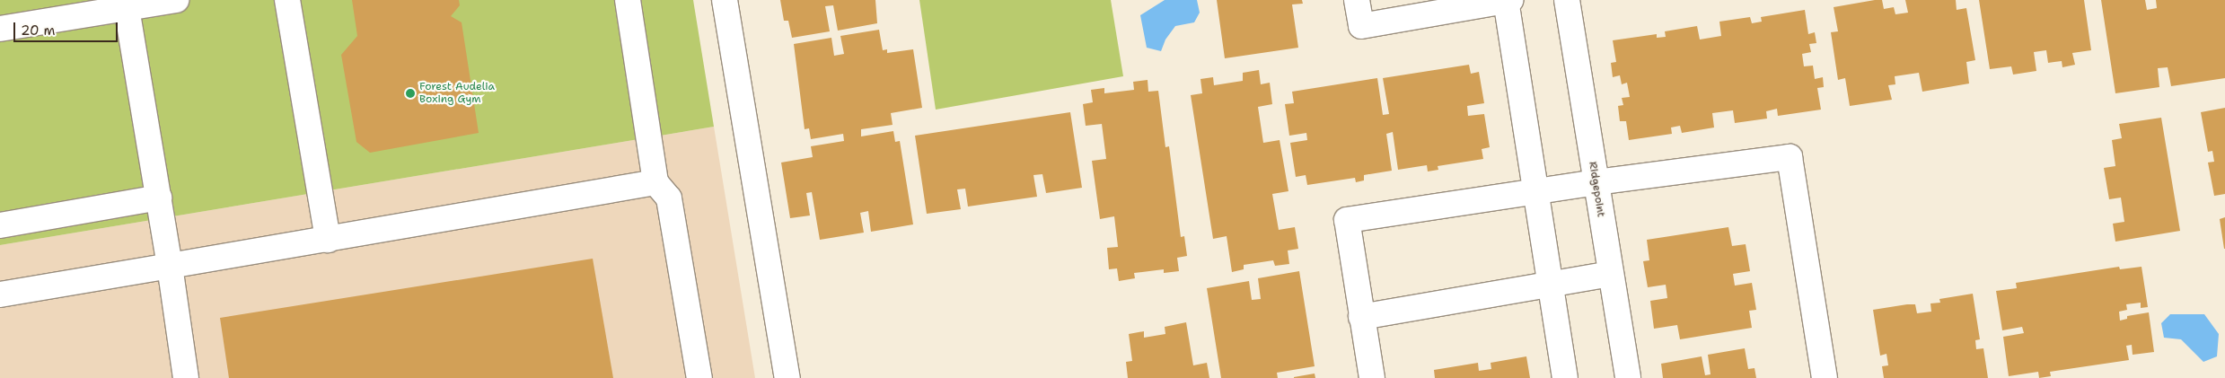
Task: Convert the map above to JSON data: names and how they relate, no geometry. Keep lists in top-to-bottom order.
{
  "streets": {
    "street": ["Ridgepoint"]
  },
  "places": ["Forest Audelia Boxing Gym"],
  "scale_bar": "20 m"
}
